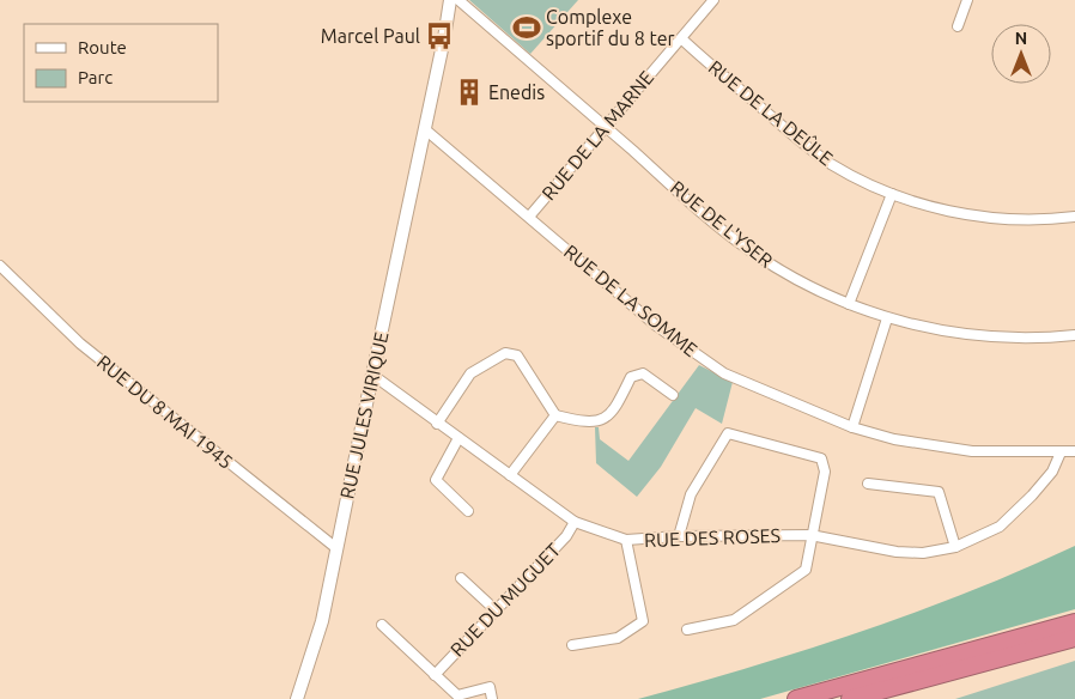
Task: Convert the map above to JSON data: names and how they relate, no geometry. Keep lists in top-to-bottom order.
{
  "streets": {
    "street": [
      "RUE DE LA DEÛLE",
      "RUE DE LA MARNE",
      "RUE DE L'YSER",
      "RUE DE LA SOMME",
      "RUE DU 8 MAI 1945",
      "RUE JULES VIRIQUE",
      "RUE DES ROSES",
      "RUE DU MUGUET"
    ]
  },
  "crossings": [
    ["RUE DE LA DEÛLE", "RUE DE LA MARNE"],
    ["RUE DE LA MARNE", "RUE DE L'YSER"],
    ["RUE DE LA MARNE", "RUE DE LA SOMME"],
    ["RUE DE LA SOMME", "RUE JULES VIRIQUE"],
    ["RUE DE LA SOMME", "RUE DES ROSES"],
    ["RUE DU 8 MAI 1945", "RUE JULES VIRIQUE"],
    ["RUE JULES VIRIQUE", "RUE DES ROSES"],
    ["RUE DES ROSES", "RUE DU MUGUET"]
  ],
  "places": {
    "sports": ["Complexe sportif du 8 ter"],
    "bus stop": ["Marcel Paul"],
    "building": ["Enedis"]
  },
  "legend": ["Route", "Parc"],
  "north": "top"
}
